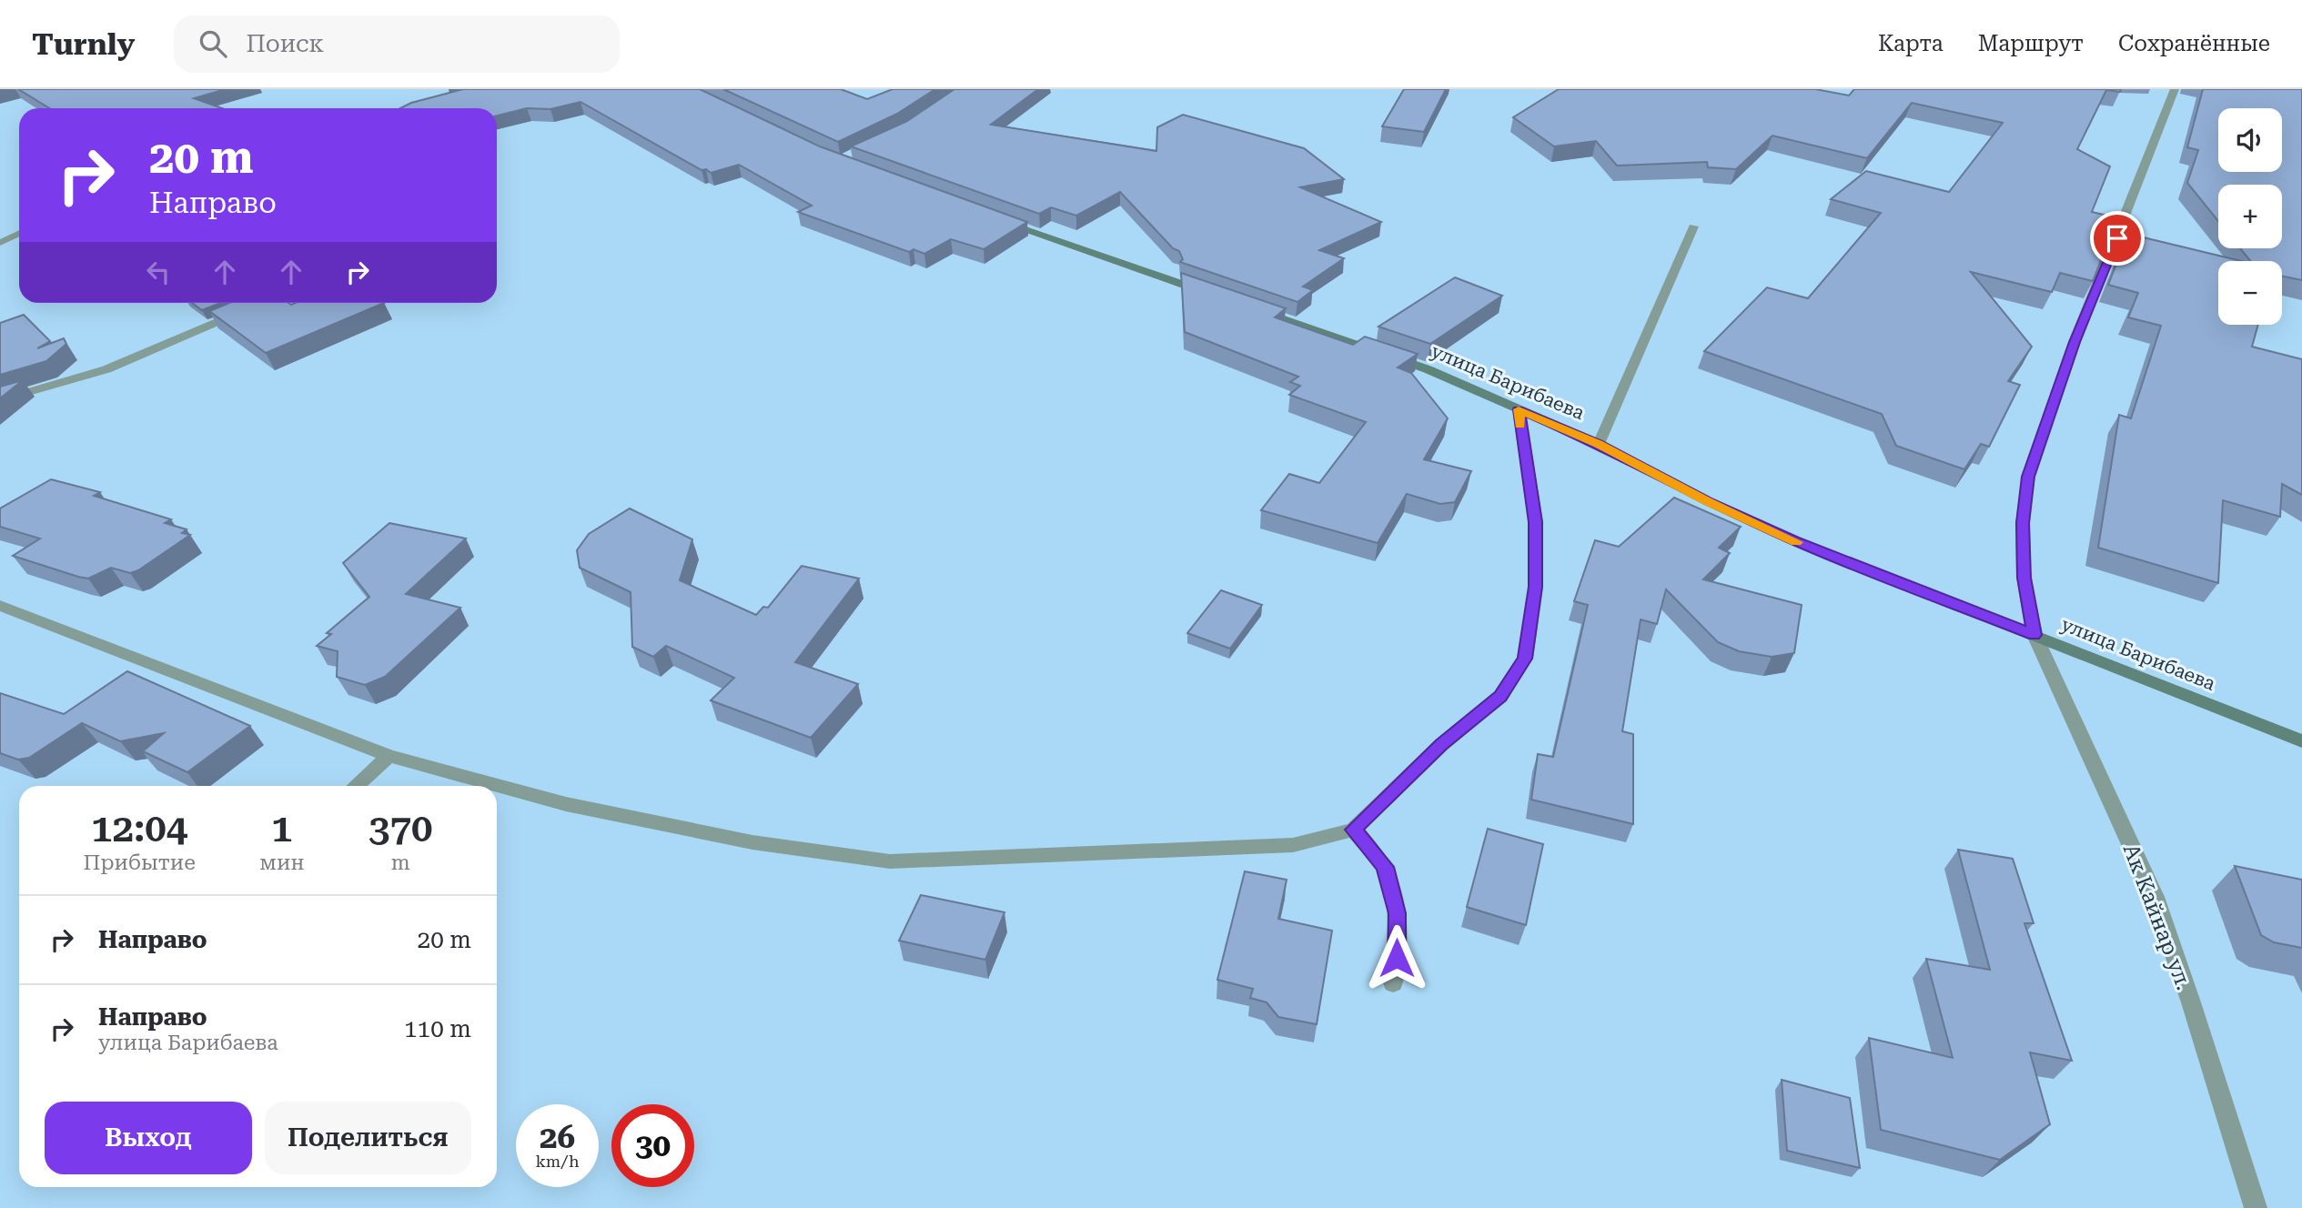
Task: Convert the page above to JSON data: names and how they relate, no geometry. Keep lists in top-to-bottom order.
{
  "streets": {
    "street": ["улица Барибаева", "Ак Кайнар ул."]
  },
  "crossings": [
    ["улица Барибаева", "Ак Кайнар ул."]
  ],
  "page": {
    "header": "Turnly",
    "search": "Поиск",
    "nav": ["Карта", "Маршрут", "Сохранённые"],
    "map_buttons": ["+", "−"],
    "turn": ["20 m", "Направо"],
    "eta": [
      "12:04",
      "Прибытие",
      "1",
      "мин",
      "370",
      "m"
    ],
    "list": [
      {
        "name": "Направо",
        "value": "20 m"
      },
      {
        "name": "Направо",
        "note": "улица Барибаева",
        "value": "110 m"
      }
    ],
    "buttons": ["Выход", "Поделиться"],
    "speed": "26 km/h",
    "limit": "30"
  }
}
